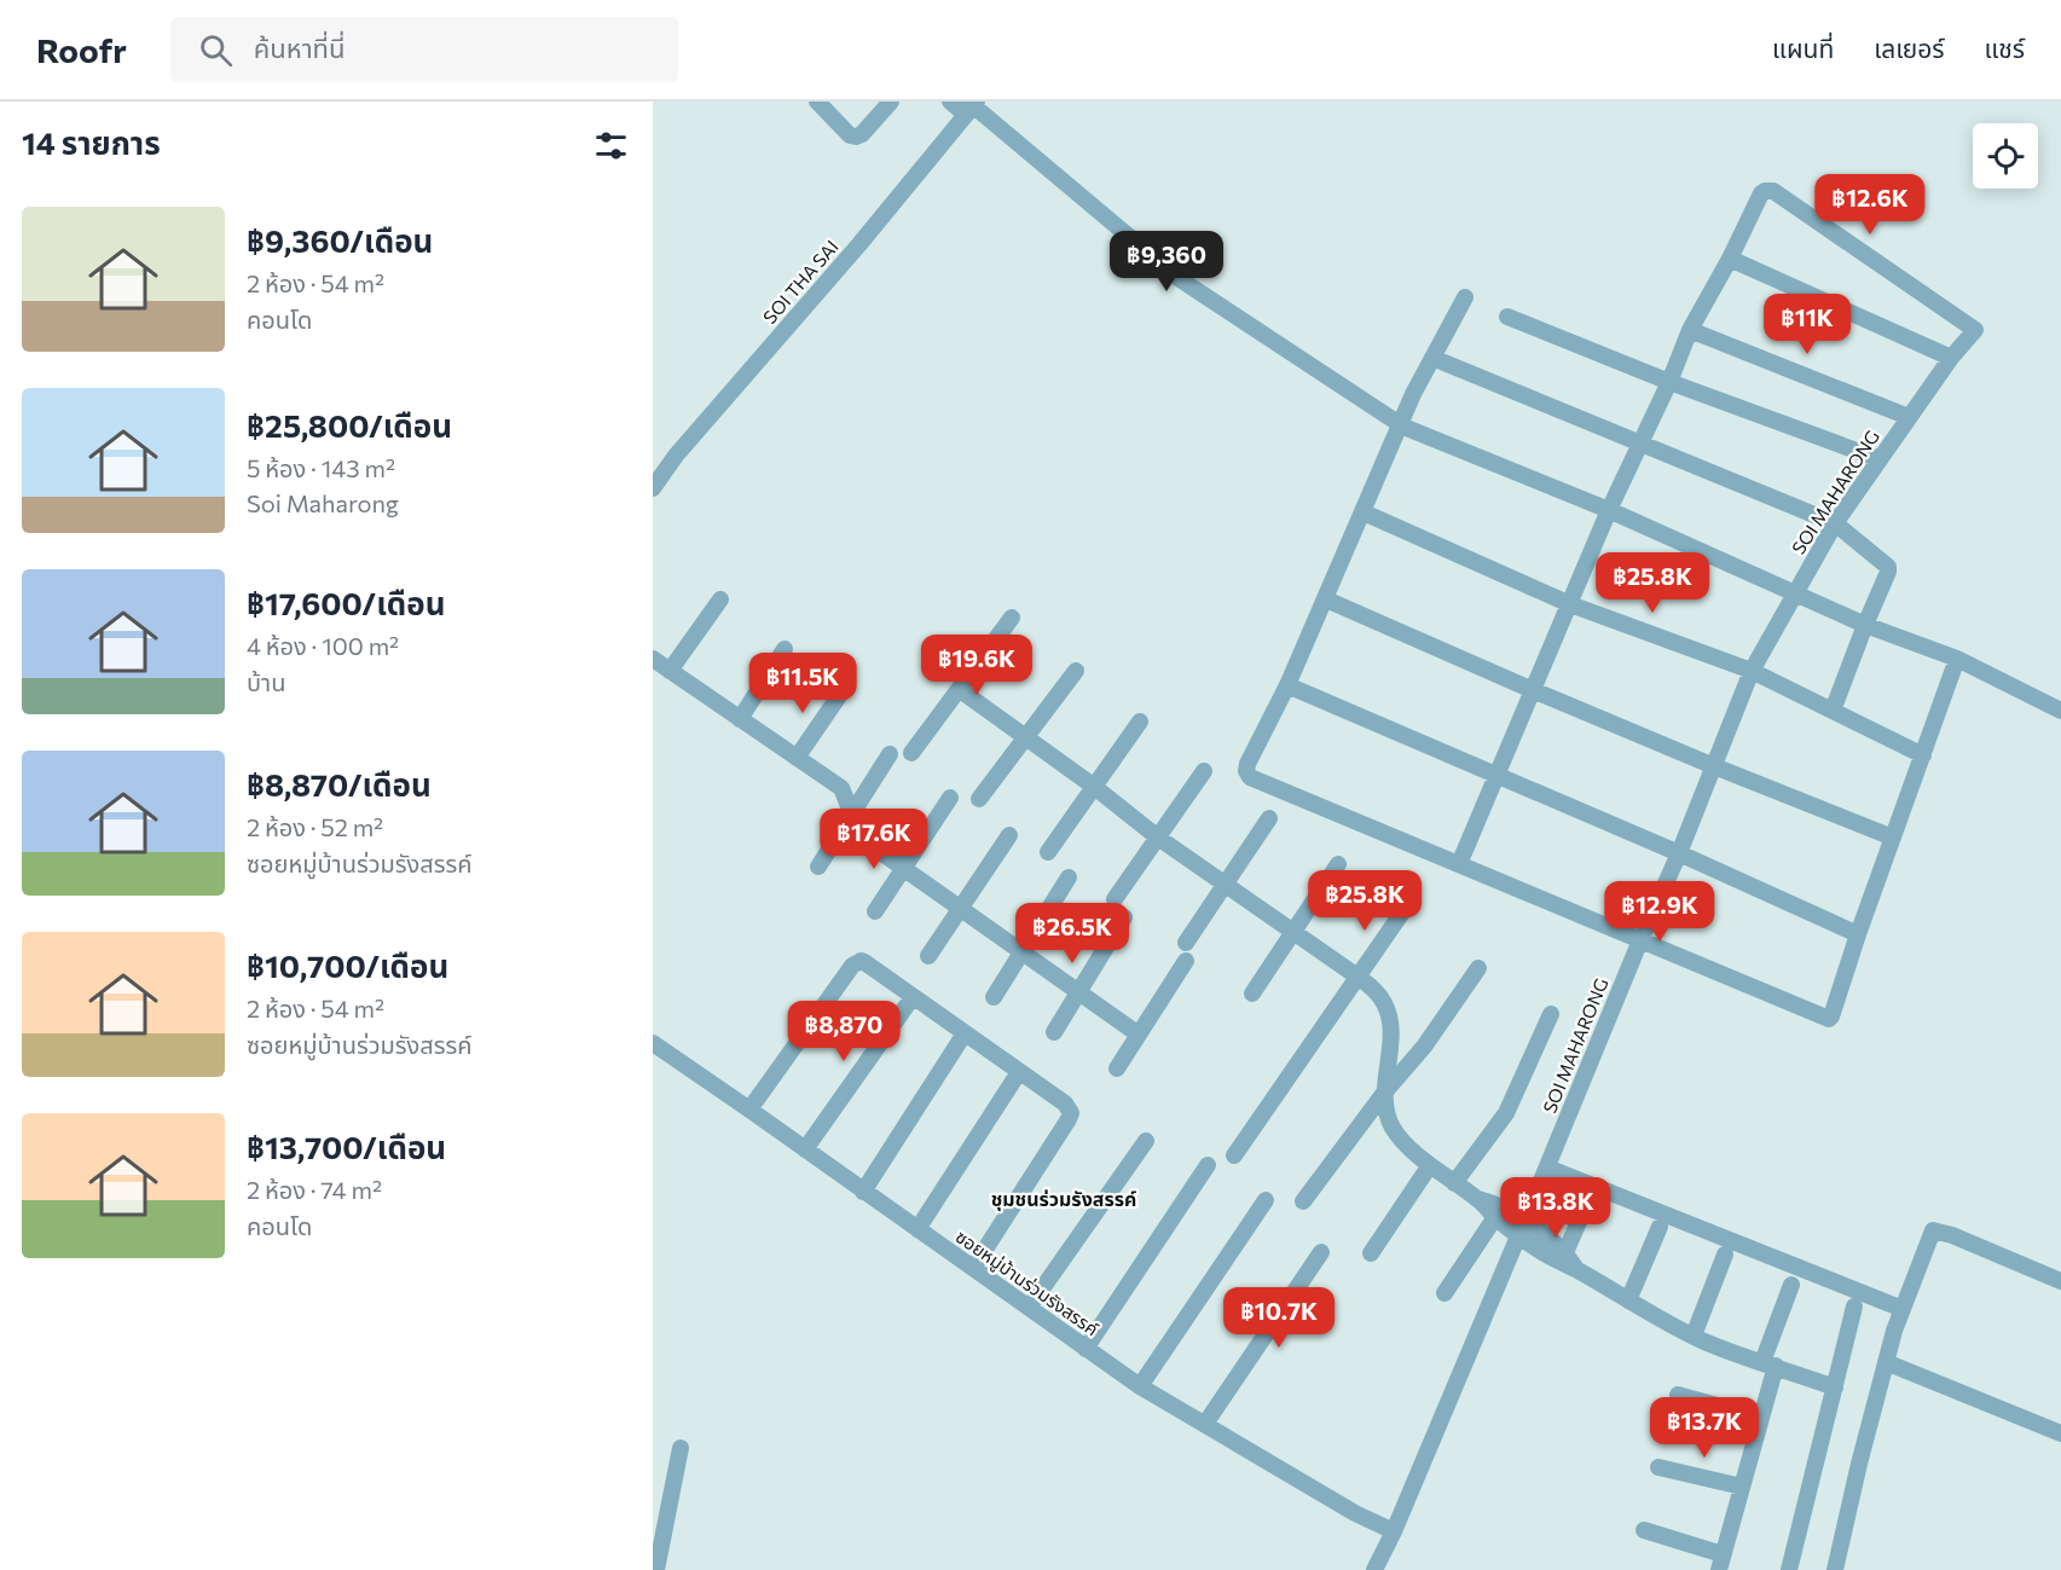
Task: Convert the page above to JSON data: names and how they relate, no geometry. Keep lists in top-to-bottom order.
{
  "streets": {
    "street": ["SOI THA SAI", "SOI MAHARONG", "ซอยหมู่บ้านร่วมรังสรรค์"]
  },
  "crossings": [
    ["SOI MAHARONG", "ซอยหมู่บ้านร่วมรังสรรค์"]
  ],
  "districts": ["ชุมชนร่วมรังสรรค์"],
  "page": {
    "header": "Roofr",
    "search": "ค้นหาที่นี่",
    "nav": ["แผนที่", "เลเยอร์", "แชร์"],
    "heading": "14 รายการ",
    "price": [
      "฿12.6K",
      "฿9,360",
      "฿11K",
      "฿25.8K",
      "฿19.6K",
      "฿11.5K",
      "฿17.6K",
      "฿25.8K",
      "฿12.9K",
      "฿26.5K",
      "฿8,870",
      "฿13.8K",
      "฿10.7K",
      "฿13.7K"
    ],
    "list": [
      {
        "name": "฿9,360/เดือน",
        "note": "2 ห้อง · 54 m² · คอนโด"
      },
      {
        "name": "฿25,800/เดือน",
        "note": "5 ห้อง · 143 m² · Soi Maharong"
      },
      {
        "name": "฿17,600/เดือน",
        "note": "4 ห้อง · 100 m² · บ้าน"
      },
      {
        "name": "฿8,870/เดือน",
        "note": "2 ห้อง · 52 m² · ซอยหมู่บ้านร่วมรังสรรค์"
      },
      {
        "name": "฿10,700/เดือน",
        "note": "2 ห้อง · 54 m² · ซอยหมู่บ้านร่วมรังสรรค์"
      },
      {
        "name": "฿13,700/เดือน",
        "note": "2 ห้อง · 74 m² · คอนโด"
      }
    ]
  }
}
